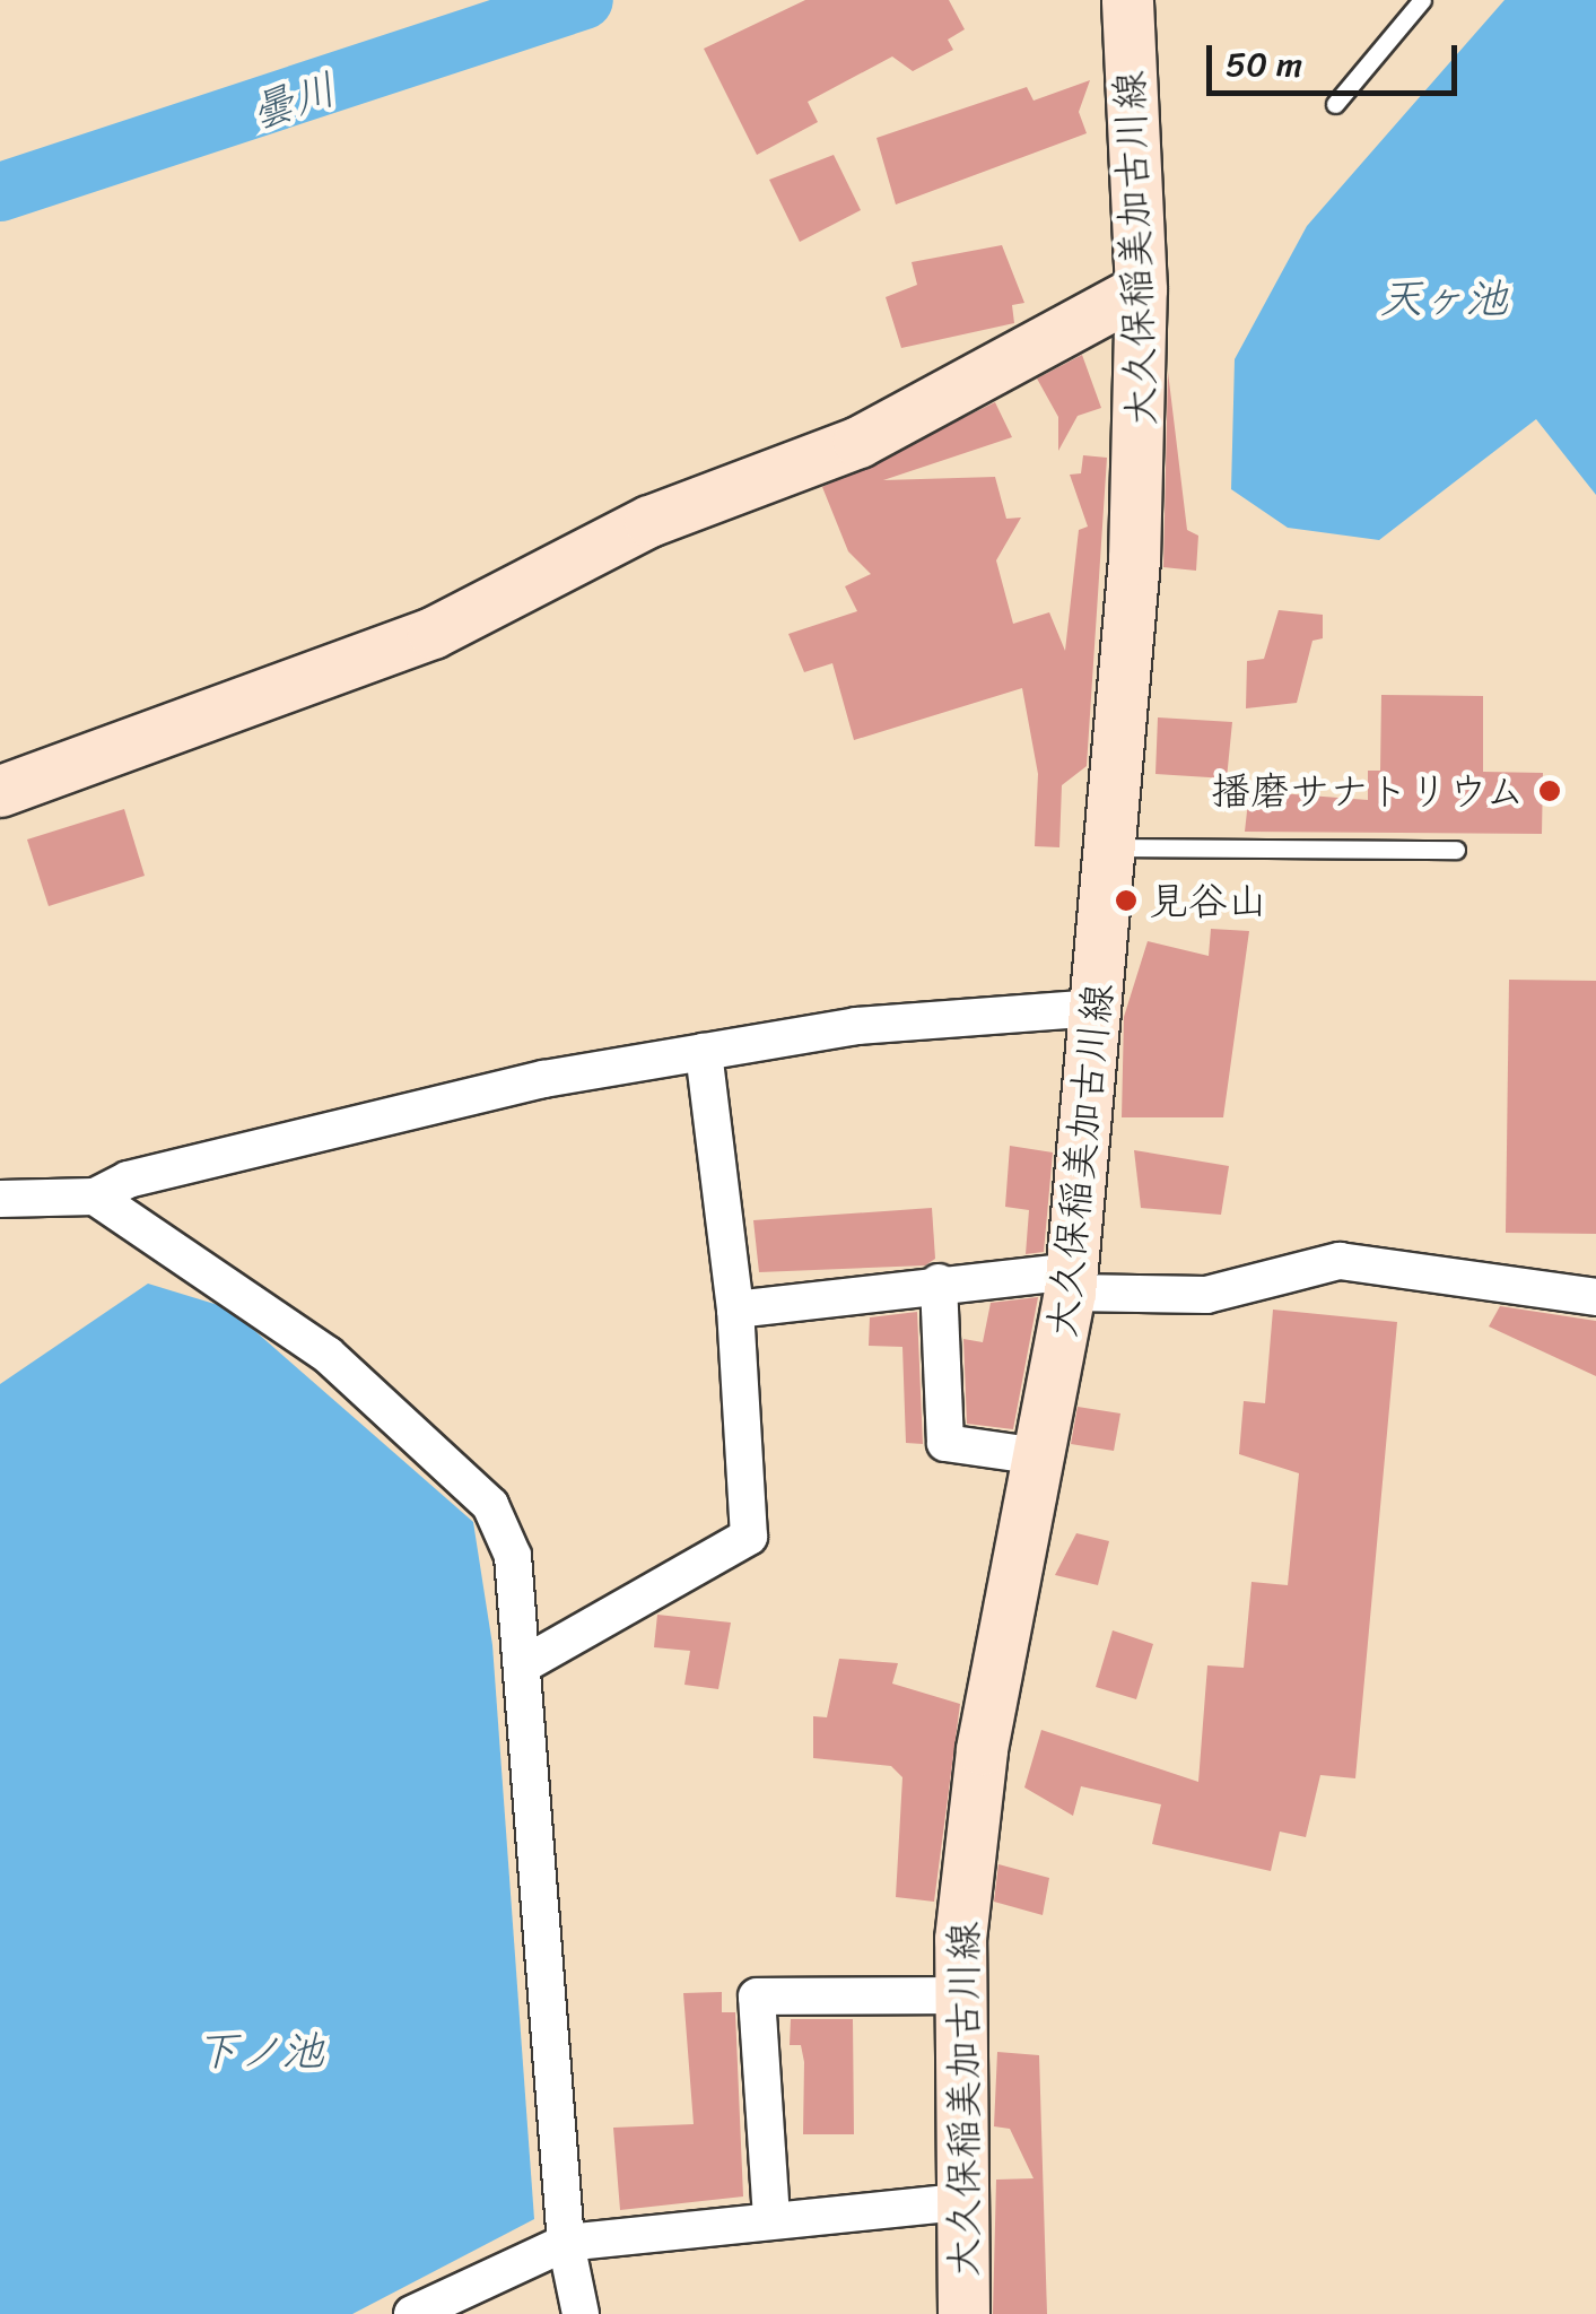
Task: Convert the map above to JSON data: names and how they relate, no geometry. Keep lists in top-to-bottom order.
{
  "streets": {
    "main road": ["大久保稲美加古川線"]
  },
  "water": ["曇川", "天ヶ池", "下ノ池"],
  "places": ["播磨サナトリウム", "見谷山"],
  "scale_bar": "50 m"
}
